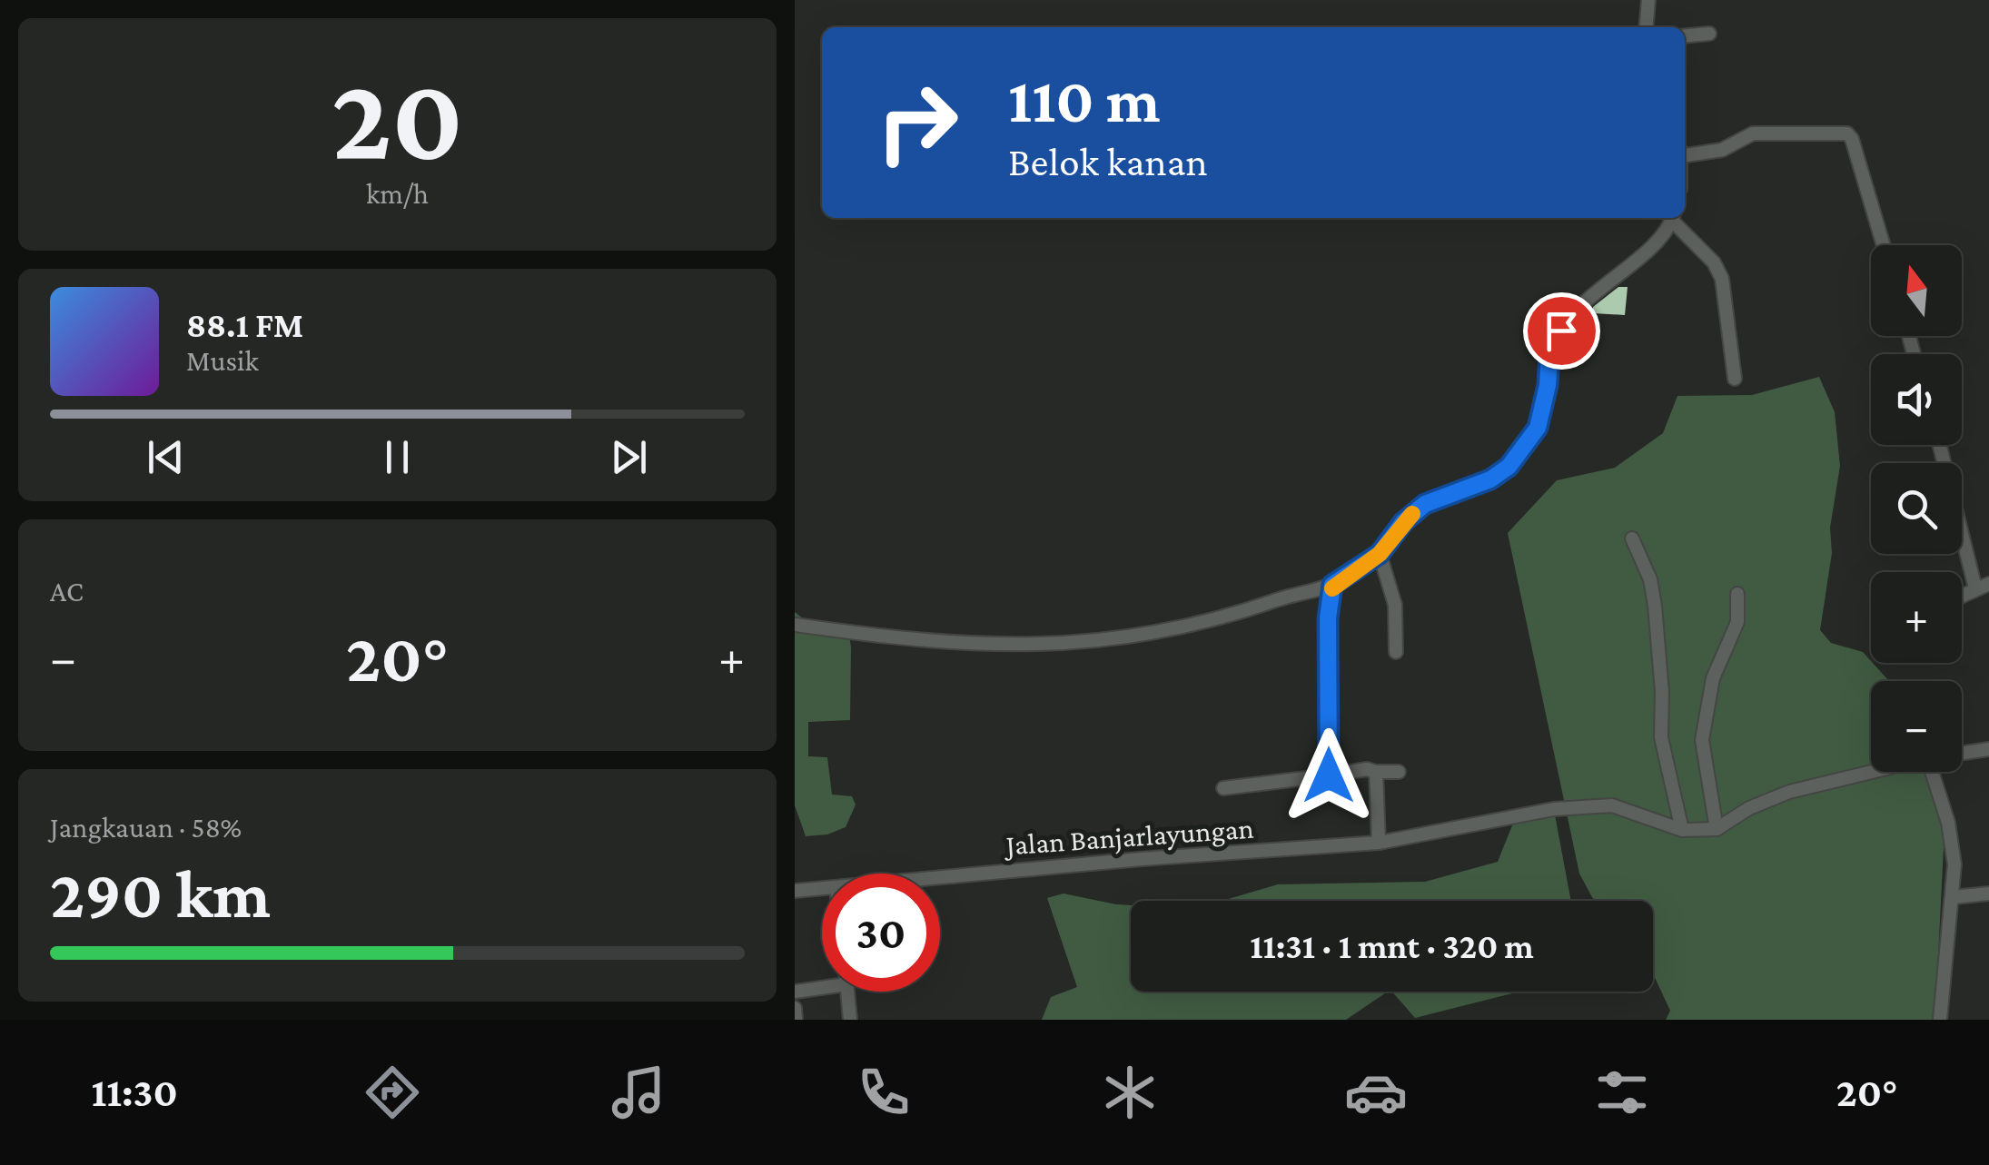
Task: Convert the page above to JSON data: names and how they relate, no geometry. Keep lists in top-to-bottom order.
{
  "streets": {
    "street": ["Jalan Banjarlayungan"]
  },
  "north": "top",
  "page": {
    "tile": [
      ["20", "km/h"],
      "AC",
      ["Jangkauan · 58%", "290 km"]
    ],
    "turn": ["110 m", "Belok kanan"],
    "map_buttons": ["+", "−"],
    "song": ["88.1 FM", "Musik"],
    "heat": ["−", "20°", "+"],
    "limit": "30",
    "trip": "11:31 · 1 mnt · 320 m",
    "tabs": ["11:30", "20°"]
  }
}
